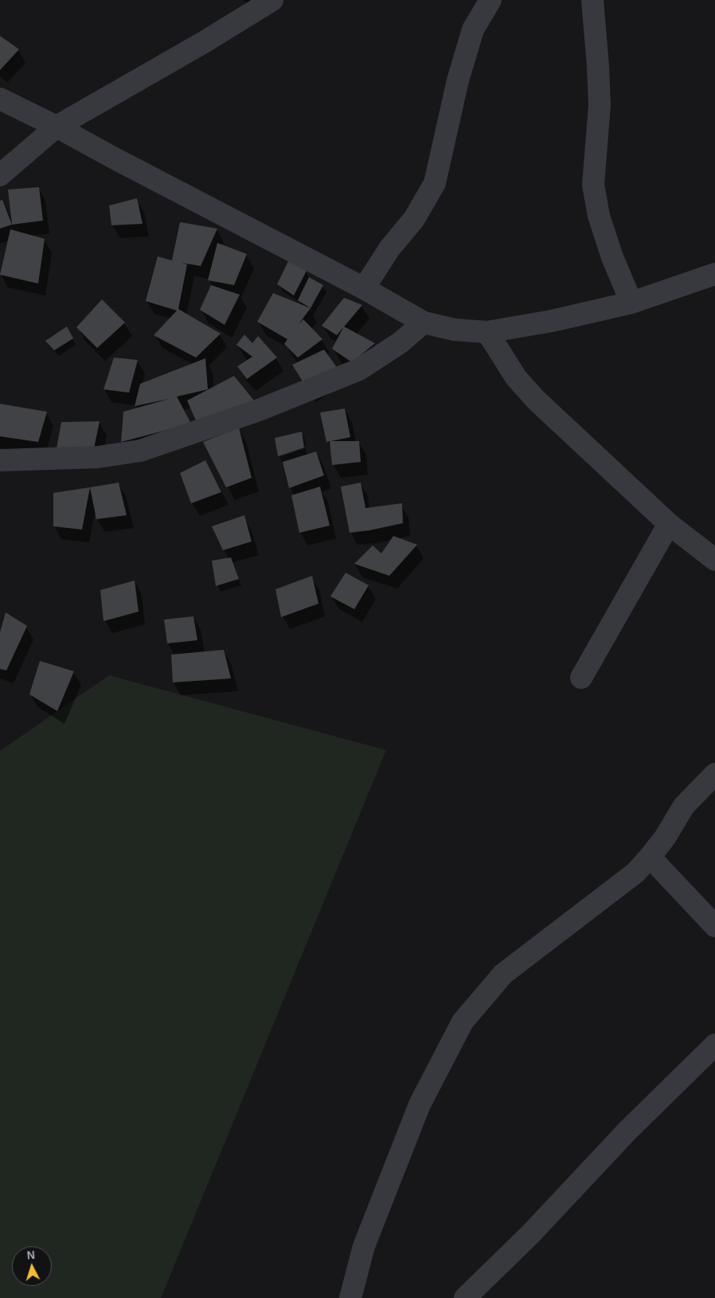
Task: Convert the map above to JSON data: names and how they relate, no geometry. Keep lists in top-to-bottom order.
{
  "north": "top"
}
